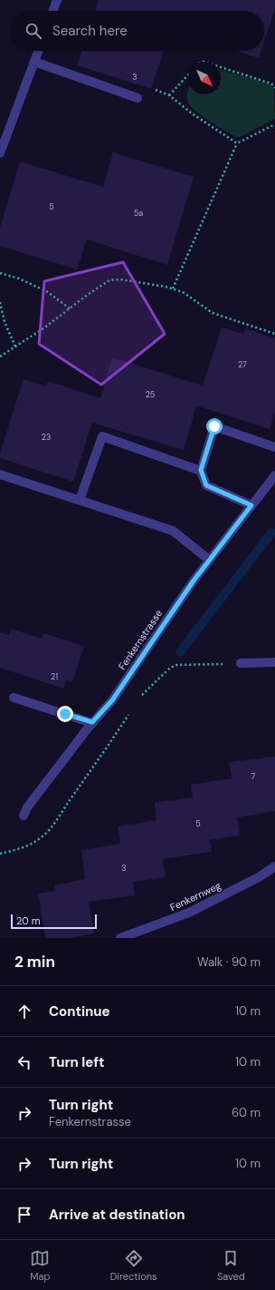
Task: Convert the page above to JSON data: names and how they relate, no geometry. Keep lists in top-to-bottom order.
{
  "streets": {
    "street": ["Fenkernstrasse", "Fenkernweg"]
  },
  "house_numbers": [
    "3",
    "5",
    "5a",
    "27",
    "25",
    "23",
    "21",
    "7",
    "5",
    "3"
  ],
  "scale_bar": "20 m",
  "north": "bottom right",
  "page": {
    "search": "Search here",
    "scale": "20 m",
    "heading": ["2 min", "Walk · 90 m"],
    "list": [
      ["Continue", "10 m"],
      ["Turn left", "10 m"],
      ["Turn right", "Fenkernstrasse", "60 m"],
      ["Turn right", "10 m"],
      "Arrive at destination"
    ],
    "nav": ["Map", "Directions", "Saved"]
  }
}
